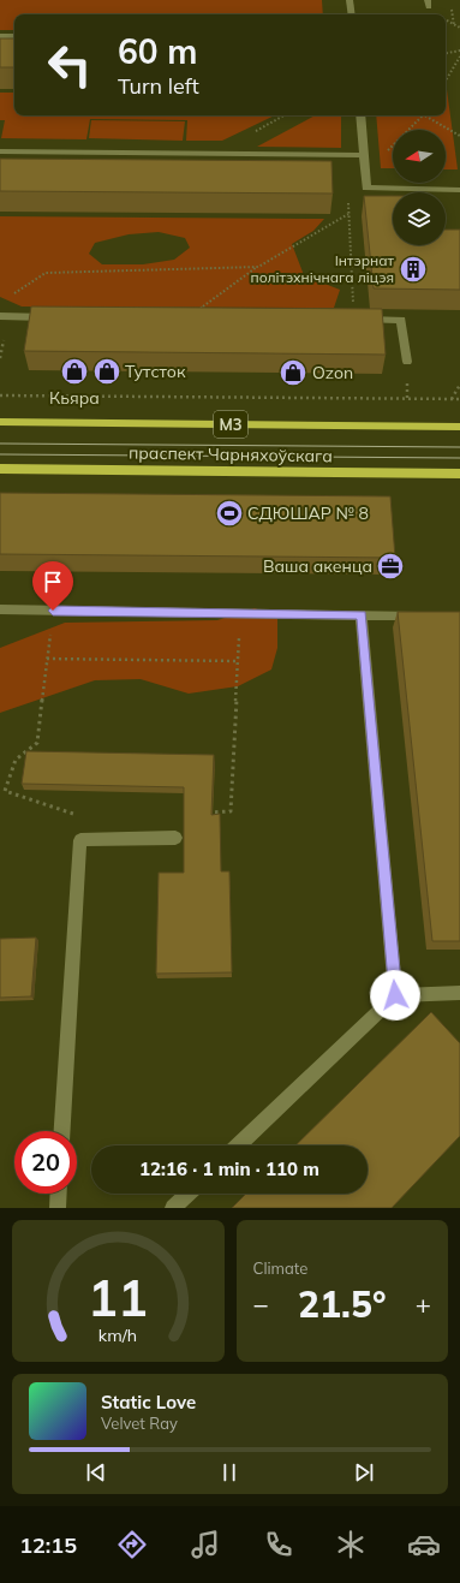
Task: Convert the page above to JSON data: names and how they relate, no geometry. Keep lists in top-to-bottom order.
{
  "streets": {
    "main road": ["М3", "праспект Чарняхоўскага"]
  },
  "places": {
    "building": ["Інтэрнат політэхнічнага ліцэя"],
    "shop": ["Кьяра", "Тутсток", "Ozon"],
    "sports": ["СДЮШАР № 8"],
    "office": ["Ваша акенца"]
  },
  "north": "left",
  "page": {
    "turn": ["60 m", "Turn left"],
    "limit": "20",
    "trip": "12:16 · 1 min · 110 m",
    "tile": "Climate",
    "heat": ["−", "21.5°", "+"],
    "song": ["Static Love", "Velvet Ray"],
    "tabs": "12:15",
    "gauge": ["11", "km/h"]
  }
}
